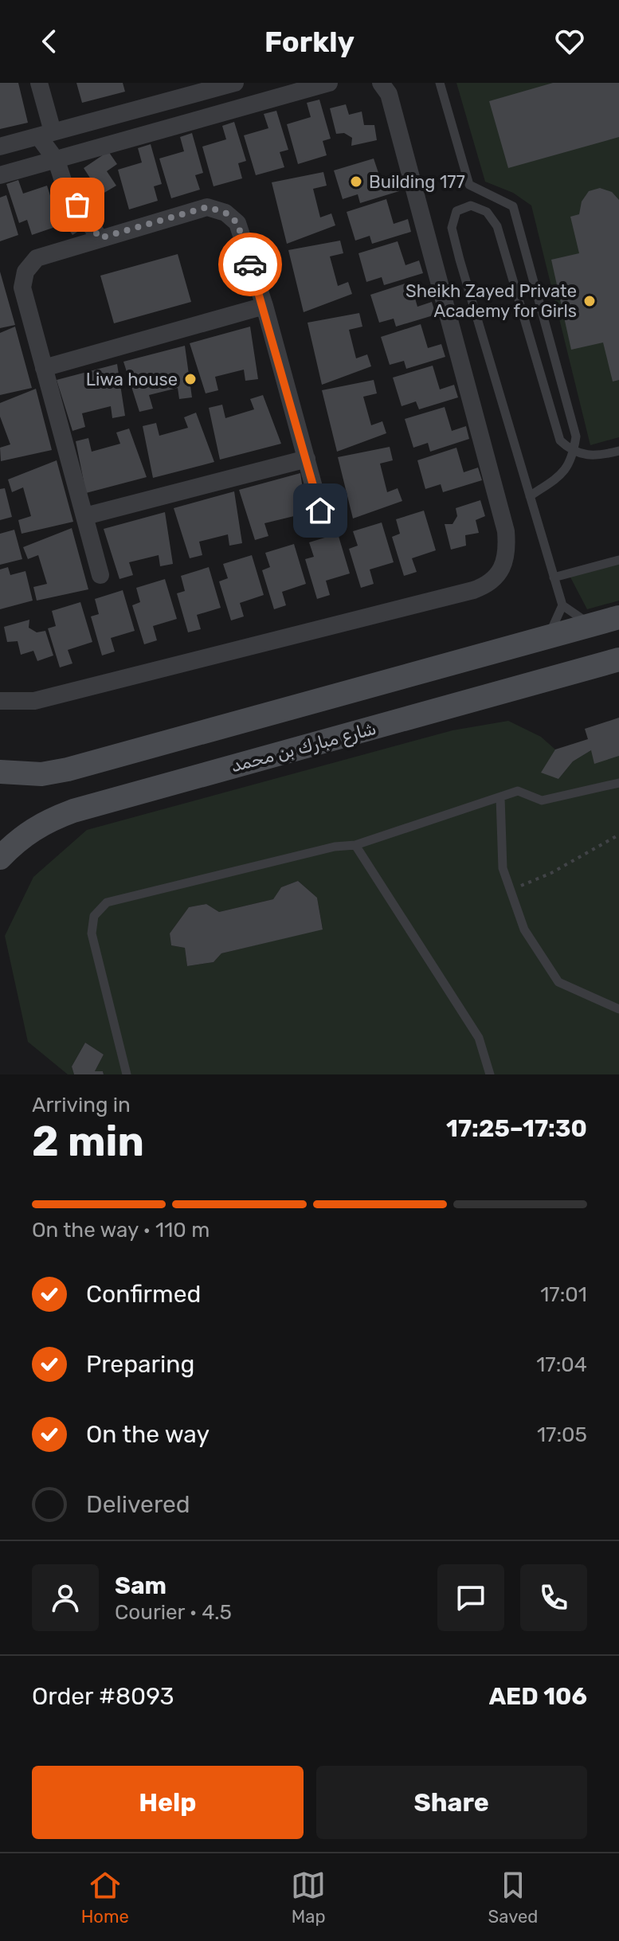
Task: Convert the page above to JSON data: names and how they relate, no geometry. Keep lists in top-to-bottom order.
{
  "streets": {
    "main road": ["شارع مبارك بن محمد"]
  },
  "places": ["Building 177", "Sheikh Zayed Private Academy for Girls", "Liwa house"],
  "page": {
    "header": "Forkly",
    "heading": ["2 min", "Arriving in", "17:25–17:30"],
    "panel": [
      "Sam",
      "Courier · 4.5",
      "Order #8093",
      "AED 106"
    ],
    "bar": "On the way · 110 m",
    "list": [
      ["Confirmed", "17:01"],
      ["Preparing", "17:04"],
      ["On the way", "17:05"],
      "Delivered"
    ],
    "buttons": ["Help", "Share"],
    "tabs": ["Home", "Map", "Saved"]
  }
}
